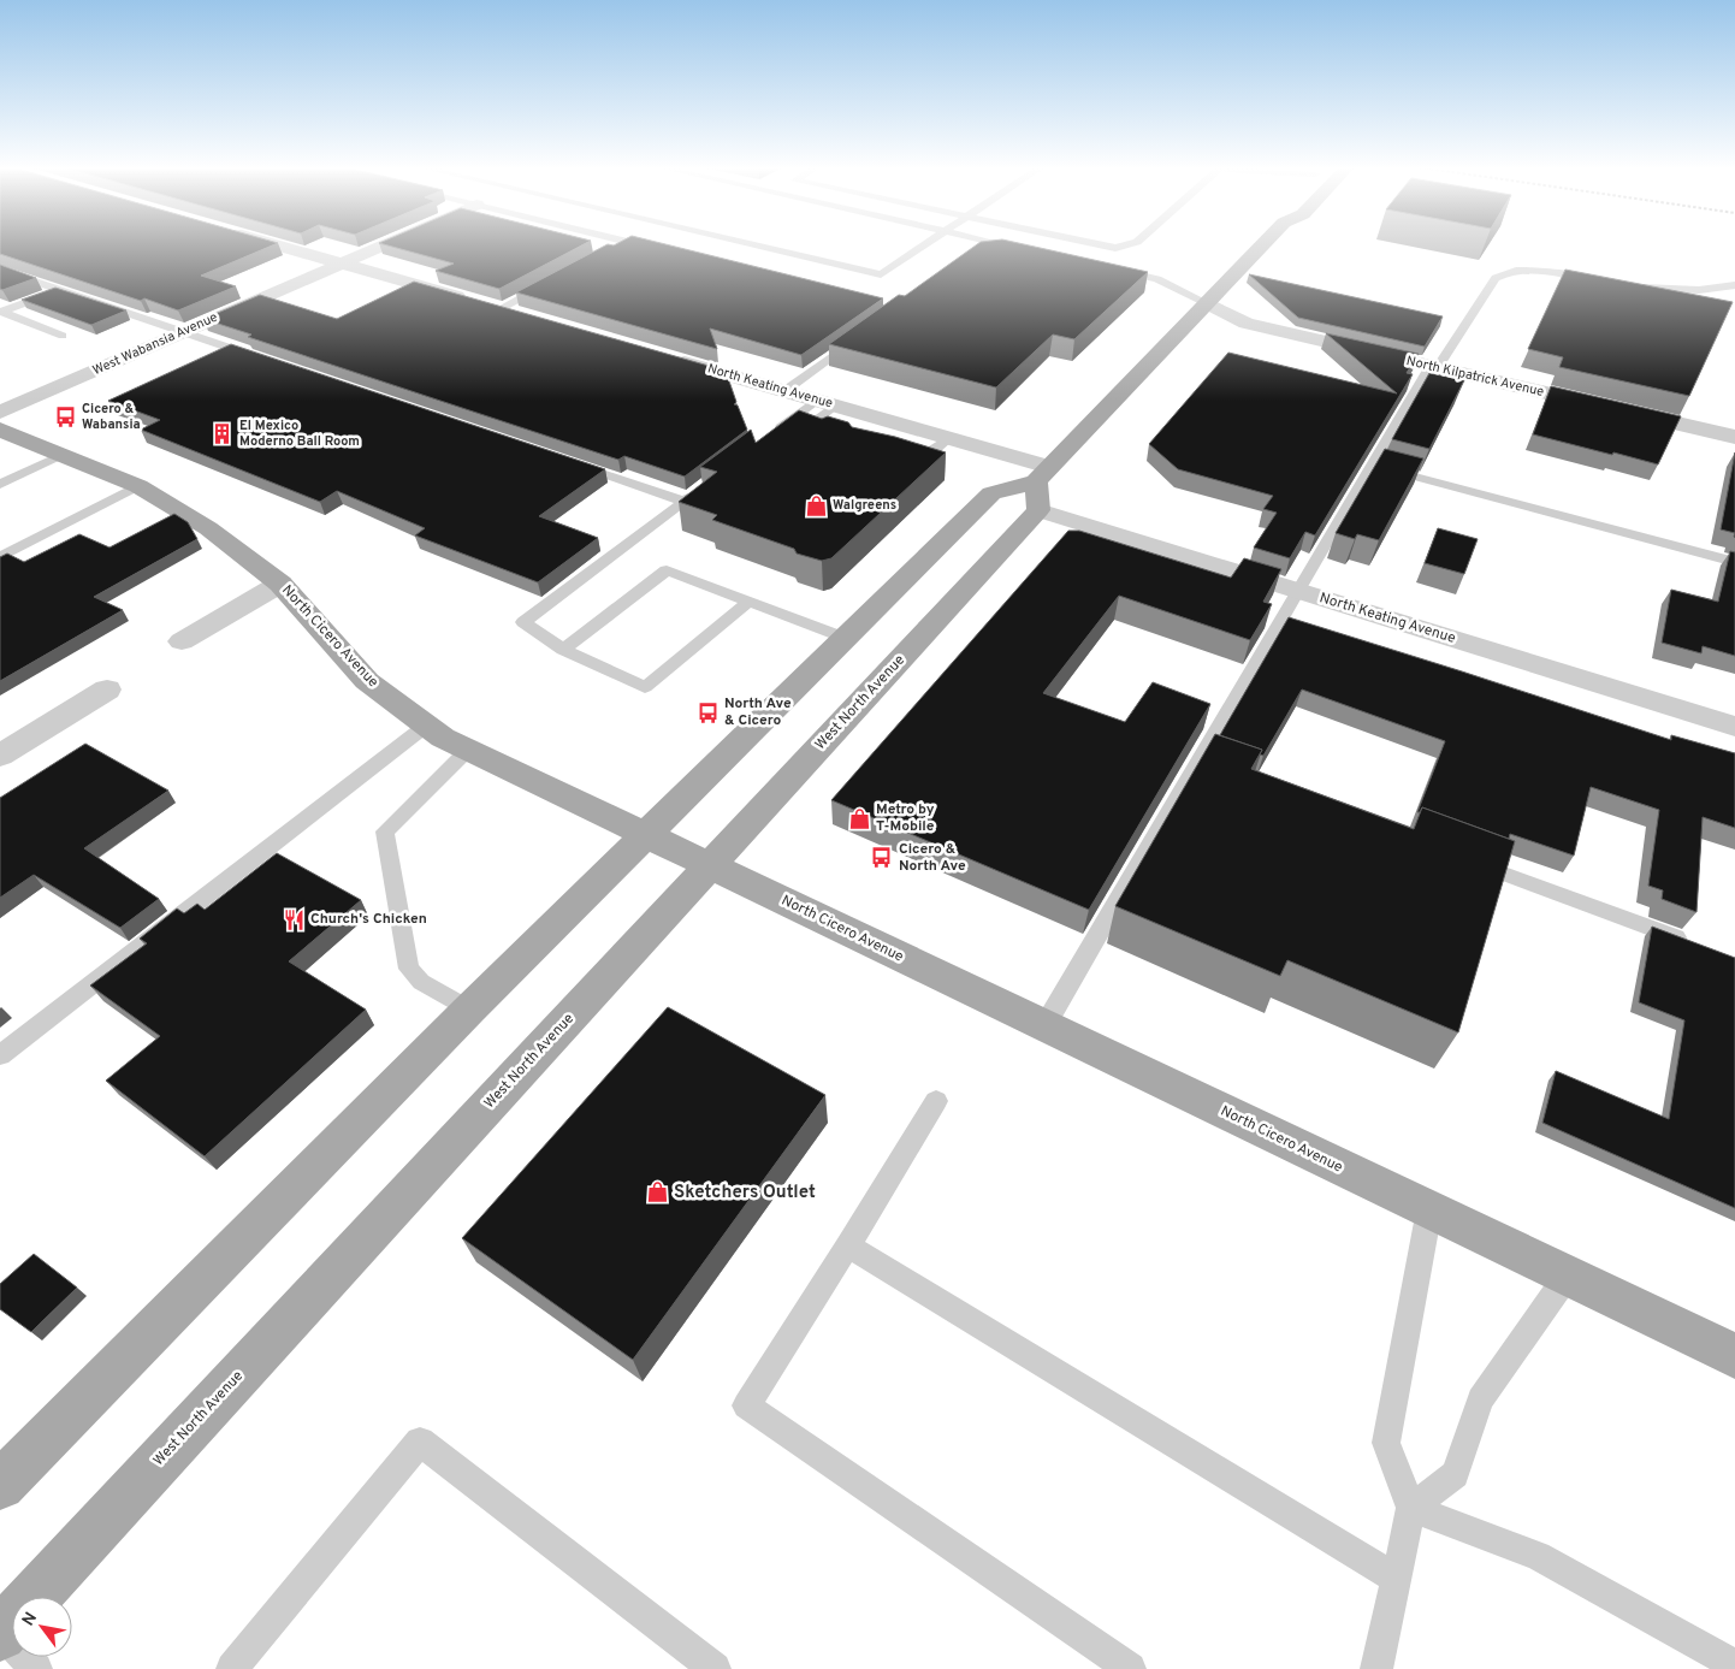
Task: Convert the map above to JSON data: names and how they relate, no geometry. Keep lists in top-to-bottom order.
{
  "streets": {
    "main road": ["North Cicero Avenue", "West North Avenue"],
    "street": ["West Wabansia Avenue", "North Kilpatrick Avenue", "North Keating Avenue"]
  },
  "crossings": [
    ["North Kilpatrick Avenue", "West North Avenue"],
    ["North Keating Avenue", "West North Avenue"],
    ["North Cicero Avenue", "West North Avenue"]
  ],
  "places": {
    "bus stop": ["Cicero & Wabansia", "North Ave & Cicero", "Cicero & North Ave"],
    "building": ["El Mexico Moderno Ball Room"],
    "shop": ["Walgreens", "Metro by T-Mobile", "Sketchers Outlet"],
    "restaurant": ["Church's Chicken"]
  },
  "north": "top left"
}
